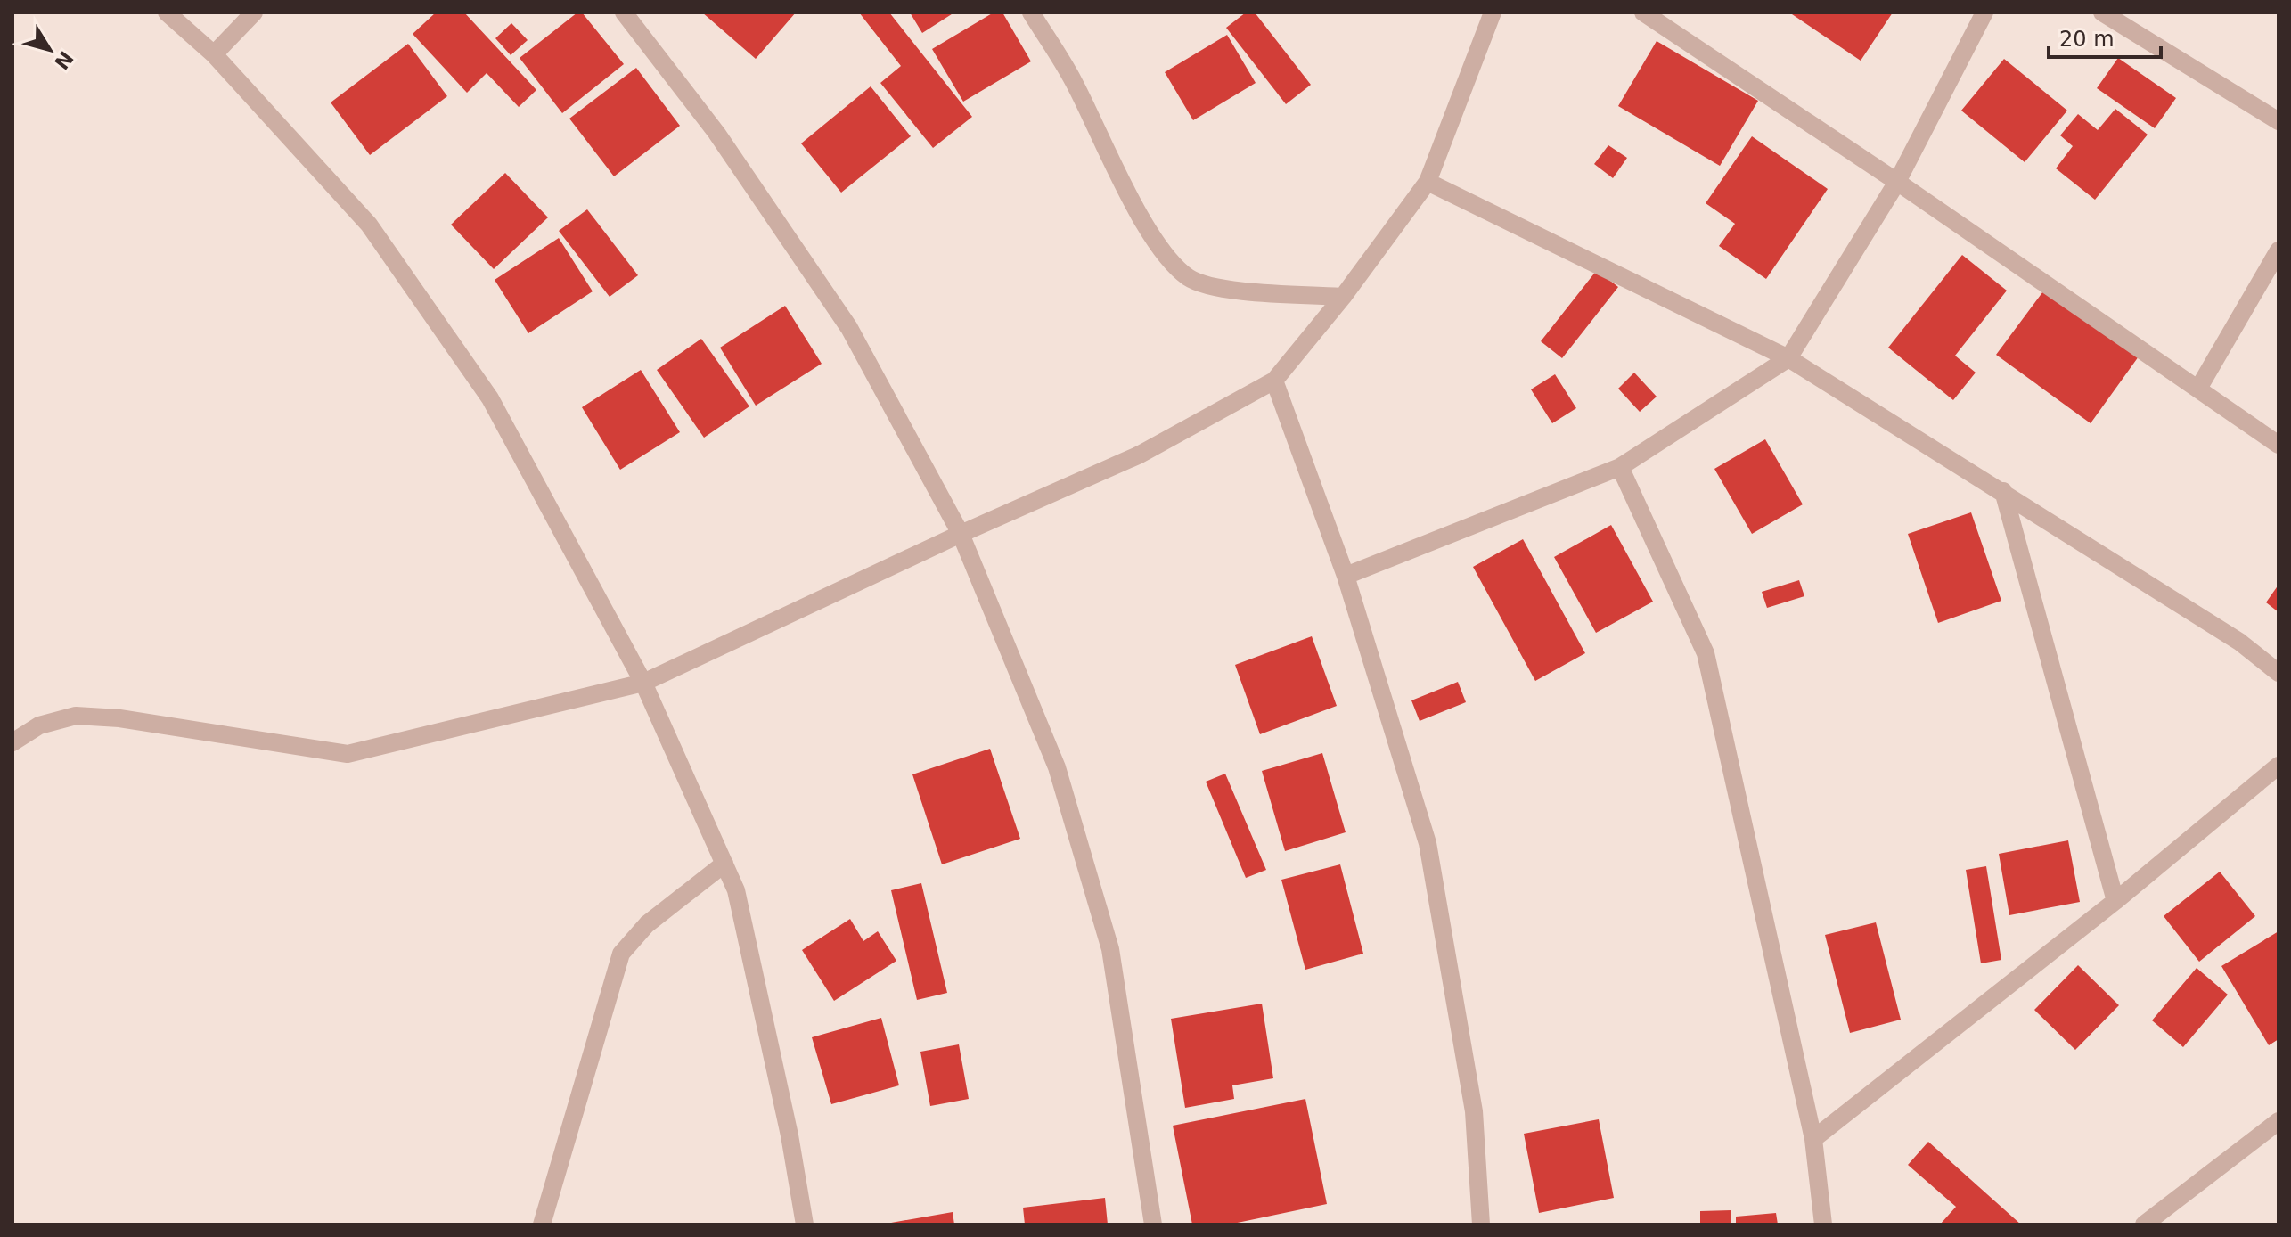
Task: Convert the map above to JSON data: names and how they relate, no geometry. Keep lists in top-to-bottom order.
{
  "scale_bar": "20 m",
  "north": "bottom right"
}
